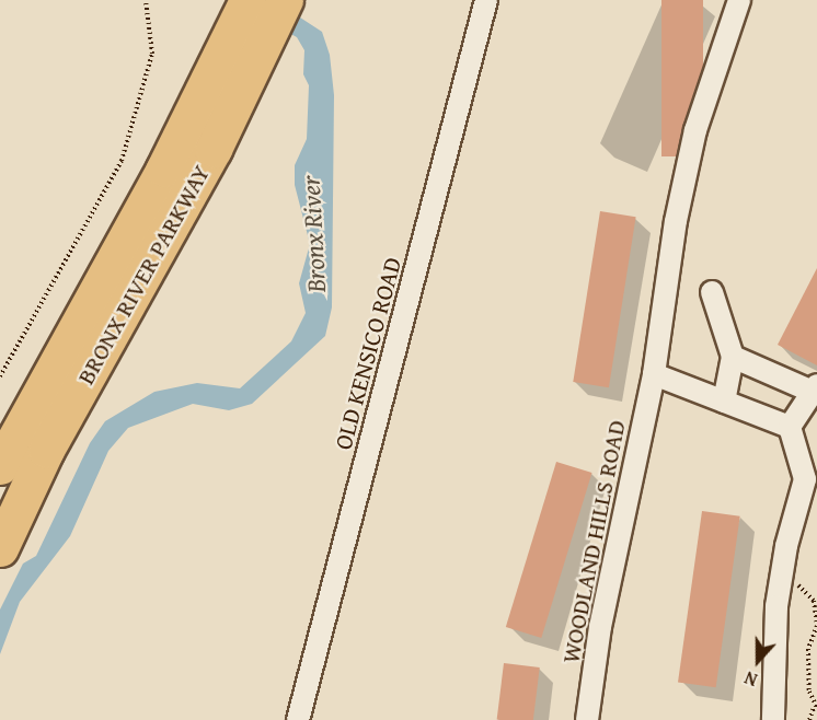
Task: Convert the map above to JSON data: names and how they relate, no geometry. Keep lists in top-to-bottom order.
{
  "streets": {
    "highway": ["BRONX RIVER PARKWAY"],
    "street": ["OLD KENSICO ROAD", "WOODLAND HILLS ROAD"]
  },
  "water": ["Bronx River"],
  "north": "bottom"
}
